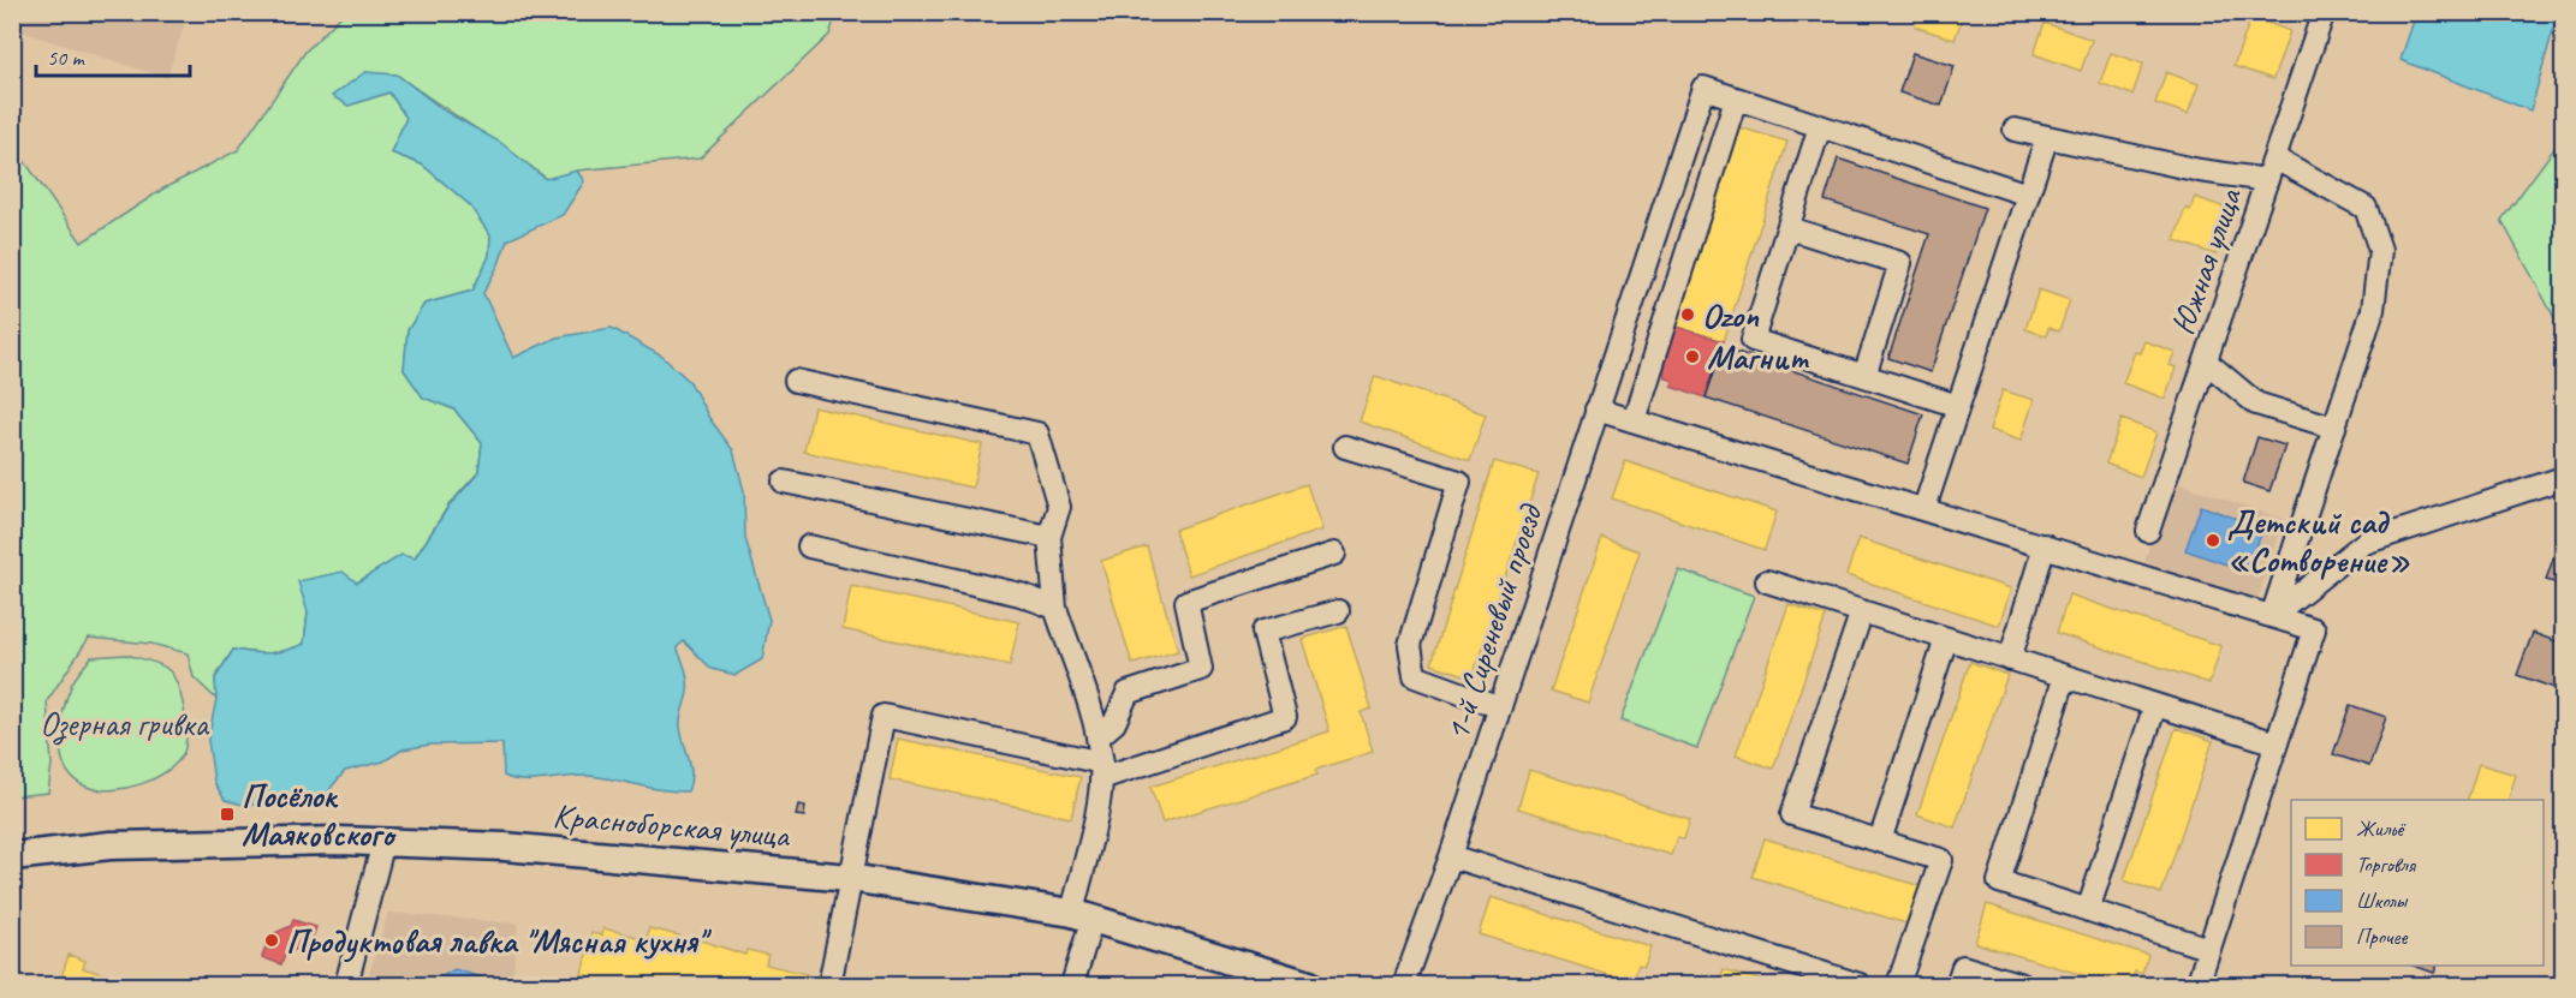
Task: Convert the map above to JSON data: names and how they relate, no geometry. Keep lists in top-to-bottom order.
{
  "streets": {
    "street": ["Южная улица", "1-й Сиреневый проезд", "Красноборская улица"]
  },
  "parks": ["Озерная гривка"],
  "places": {
    "other": [
      "Ozon",
      "Магнит",
      "Детский сад «Сотворение»",
      "Продуктовая лавка \"Мясная кухня\""
    ],
    "transit": ["Посёлок Маяковского"]
  },
  "legend": [
    "Жильё",
    "Торговля",
    "Школы",
    "Прочее"
  ],
  "scale_bar": "50 m"
}
